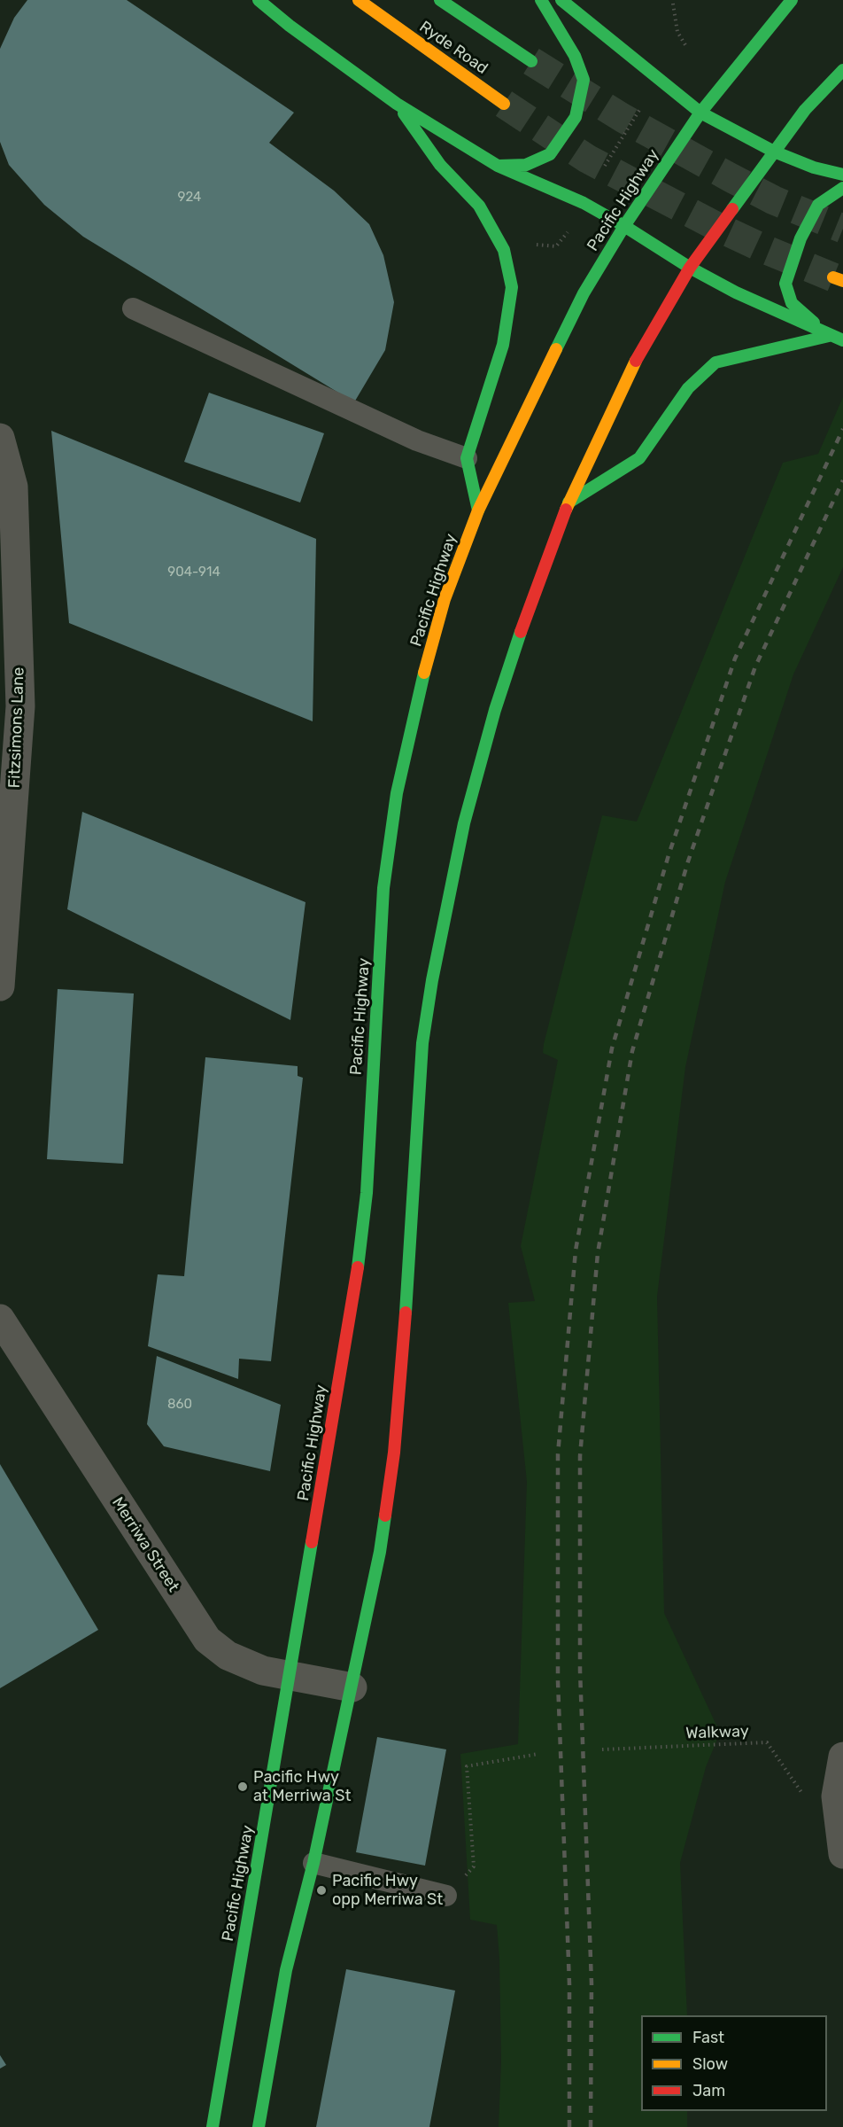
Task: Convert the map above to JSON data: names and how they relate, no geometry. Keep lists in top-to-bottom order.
{
  "streets": {
    "highway": ["Ryde Road", "Pacific Highway"],
    "street": ["Fitzsimons Lane", "Merriwa Street"],
    "path": ["Walkway"]
  },
  "crossings": [
    ["Pacific Highway", "Merriwa Street"]
  ],
  "places": ["Pacific Hwy at Merriwa St", "Pacific Hwy opp Merriwa St"],
  "house_numbers": ["924", "904-914", "860"],
  "legend": ["Fast", "Slow", "Jam"]
}
